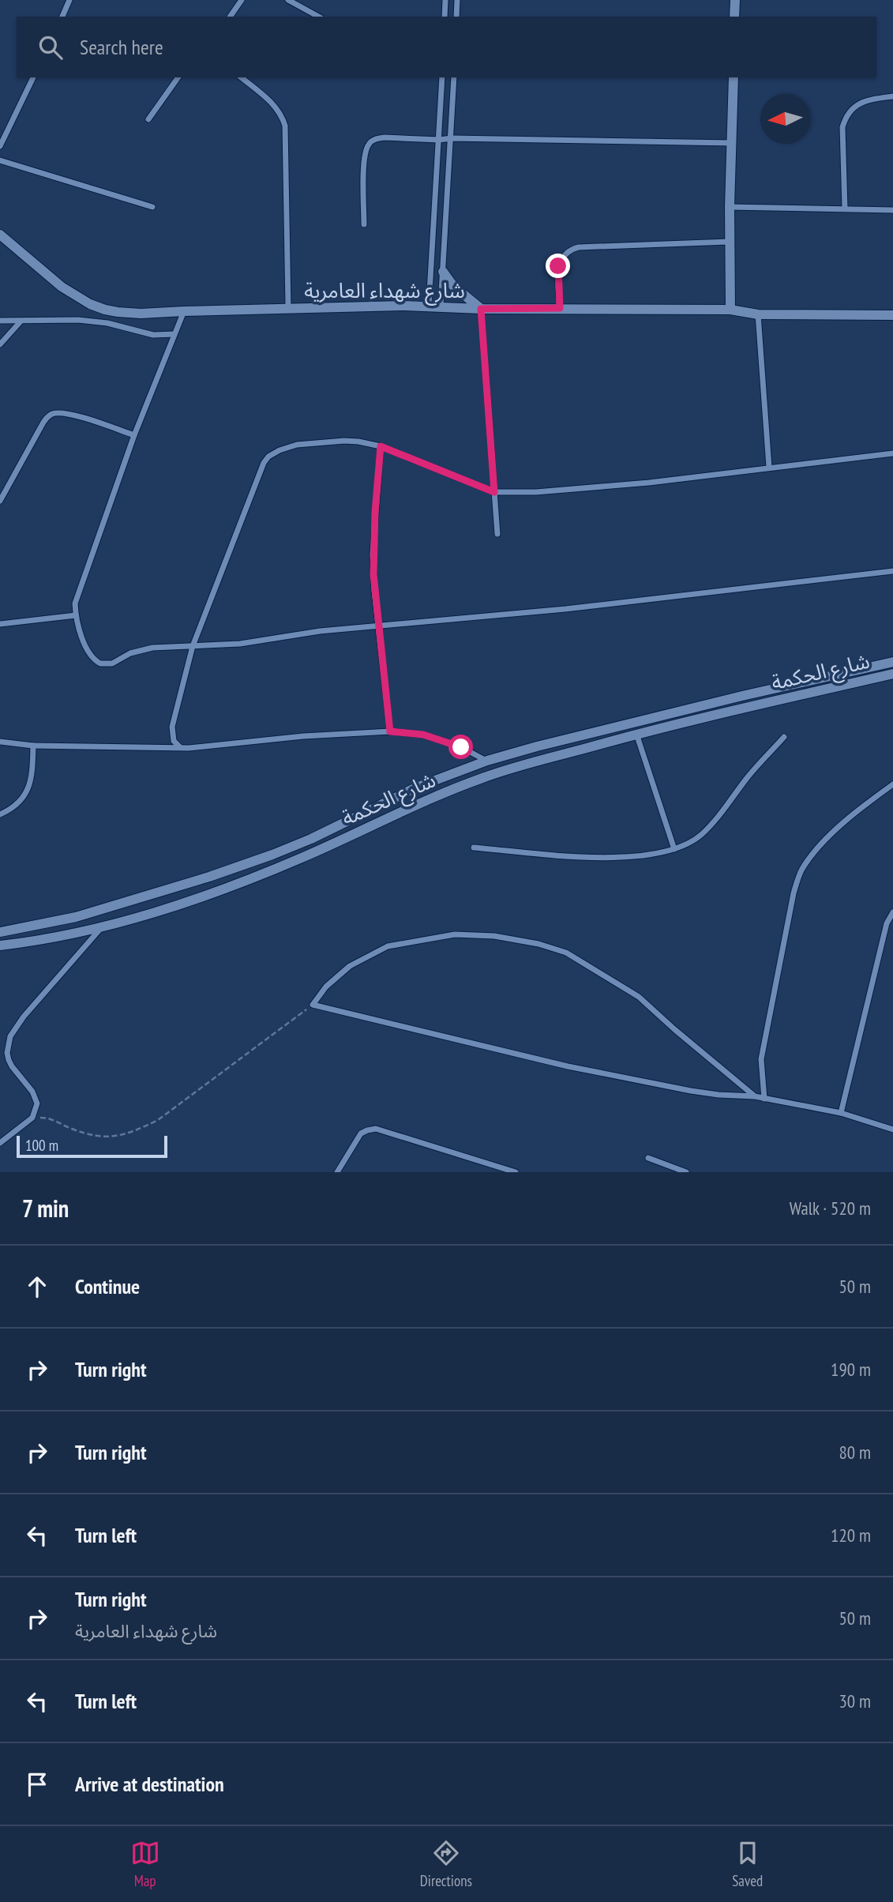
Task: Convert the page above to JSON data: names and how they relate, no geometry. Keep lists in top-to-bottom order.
{
  "streets": {
    "street": ["شارع شهداء العامرية", "شارع الحكمة"]
  },
  "scale_bar": "100 m",
  "north": "left",
  "page": {
    "search": "Search here",
    "scale": "100 m",
    "heading": ["7 min", "Walk · 520 m"],
    "list": [
      ["Continue", "50 m"],
      ["Turn right", "190 m"],
      ["Turn right", "80 m"],
      ["Turn left", "120 m"],
      ["Turn right", "شارع شهداء العامرية", "50 m"],
      ["Turn left", "30 m"],
      "Arrive at destination"
    ],
    "nav": ["Map", "Directions", "Saved"]
  }
}
